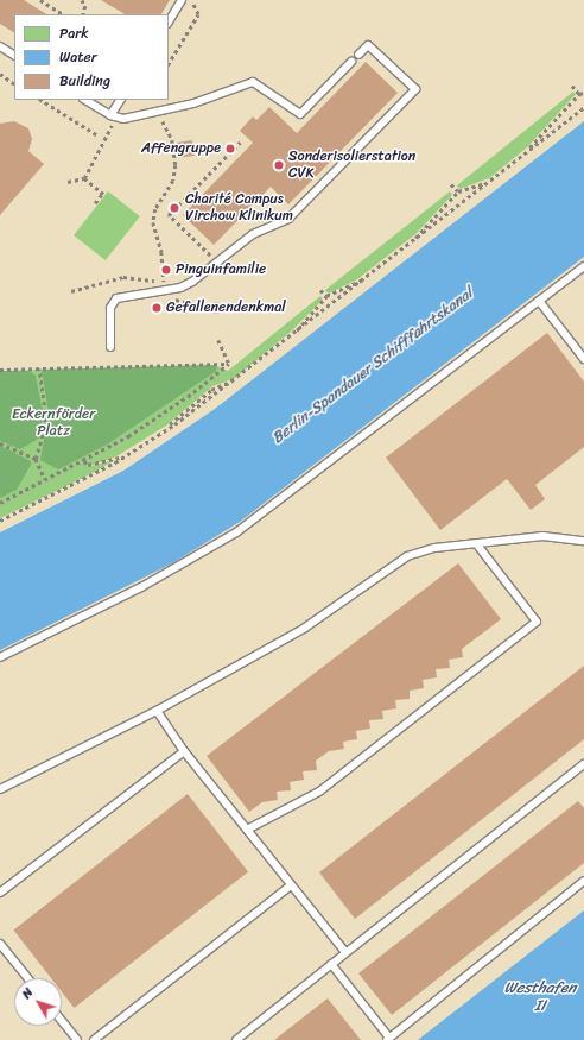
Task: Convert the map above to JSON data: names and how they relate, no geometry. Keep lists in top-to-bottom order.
{
  "water": ["Berlin-Spandauer Schifffahrtskanal", "Westhafen II"],
  "parks": ["Eckernförder Platz"],
  "places": [
    "Affengruppe",
    "Sonderisolierstation CVK",
    "Charité Campus Virchow Klinikum",
    "Pinguinfamilie",
    "Gefallenendenkmal"
  ],
  "legend": ["Park", "Water", "Building"],
  "north": "top left"
}
